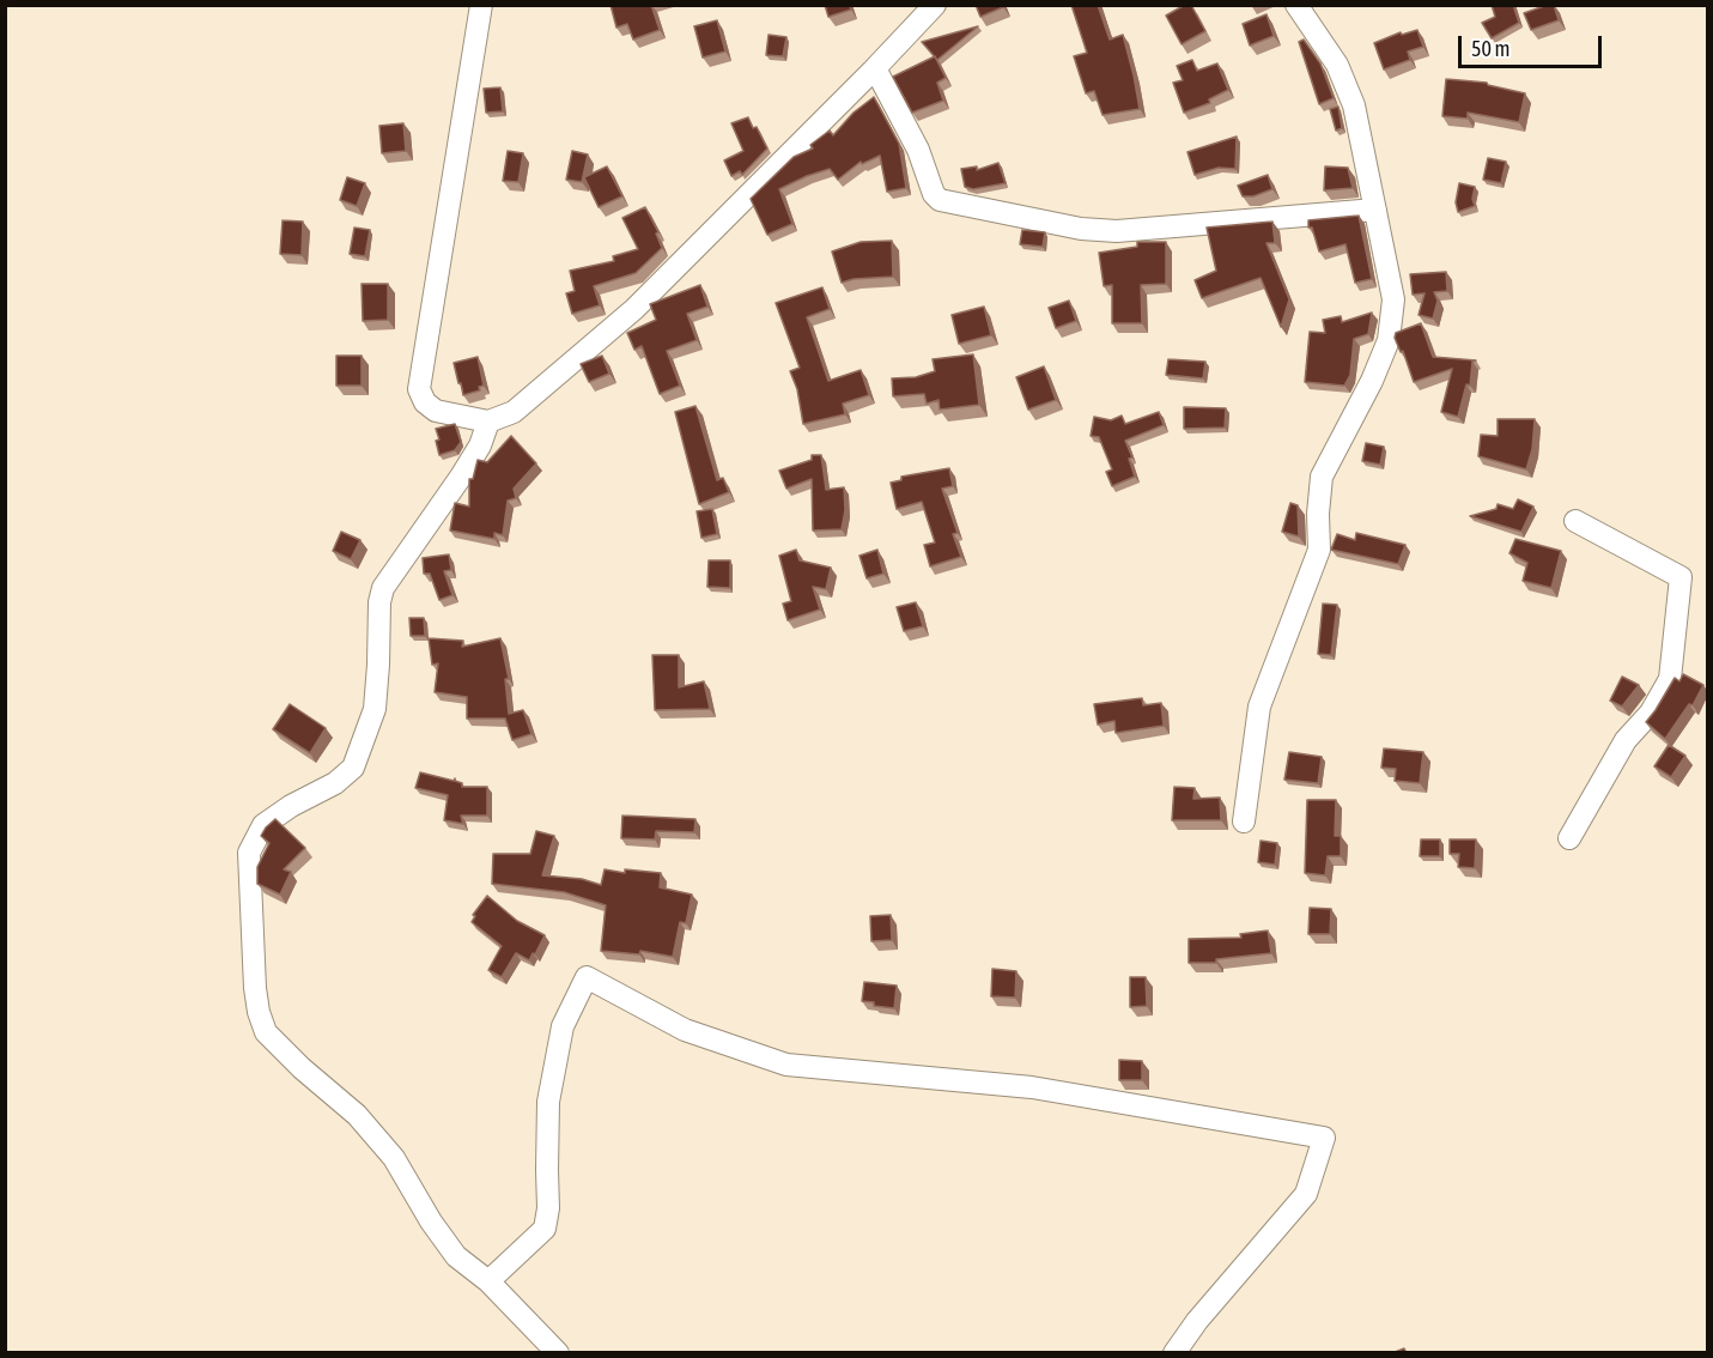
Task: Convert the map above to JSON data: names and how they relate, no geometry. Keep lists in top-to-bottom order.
{
  "scale_bar": "50 m"
}
